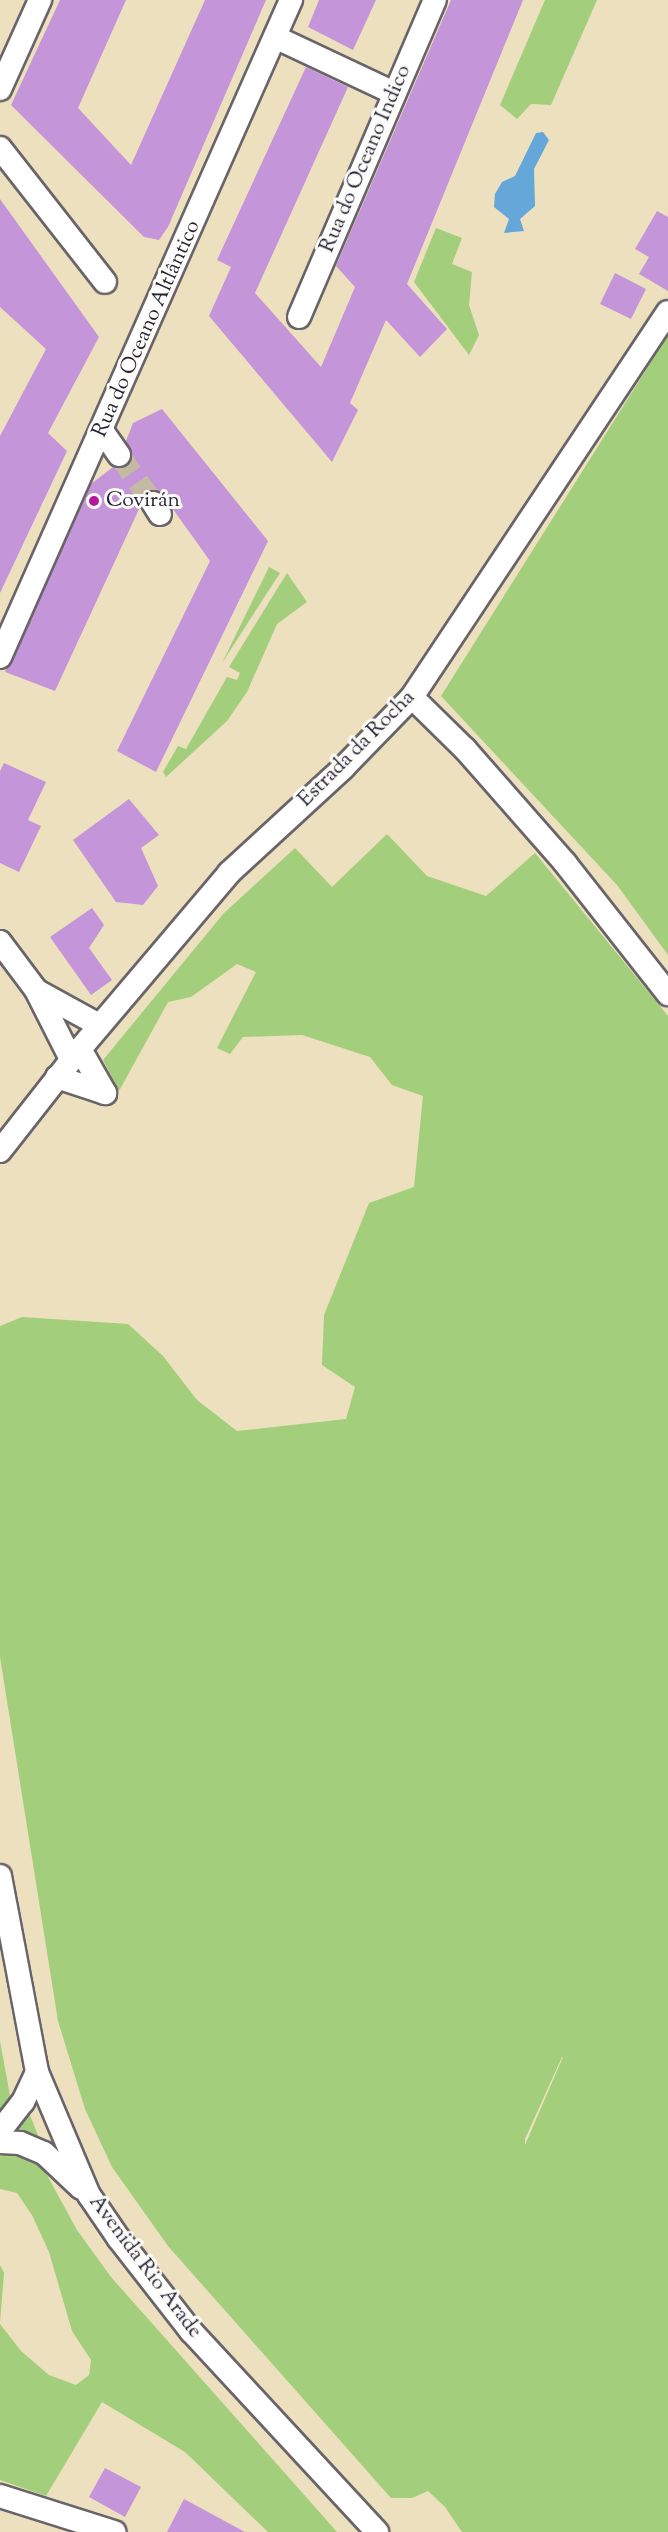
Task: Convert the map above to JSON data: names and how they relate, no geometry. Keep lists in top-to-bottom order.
{
  "streets": {
    "street": [
      "Rua do Oceano Indico",
      "Rua do Oceano Altlântico",
      "Estrada da Rocha",
      "Avenida Rio Arade"
    ]
  },
  "places": ["Covirán"]
}
